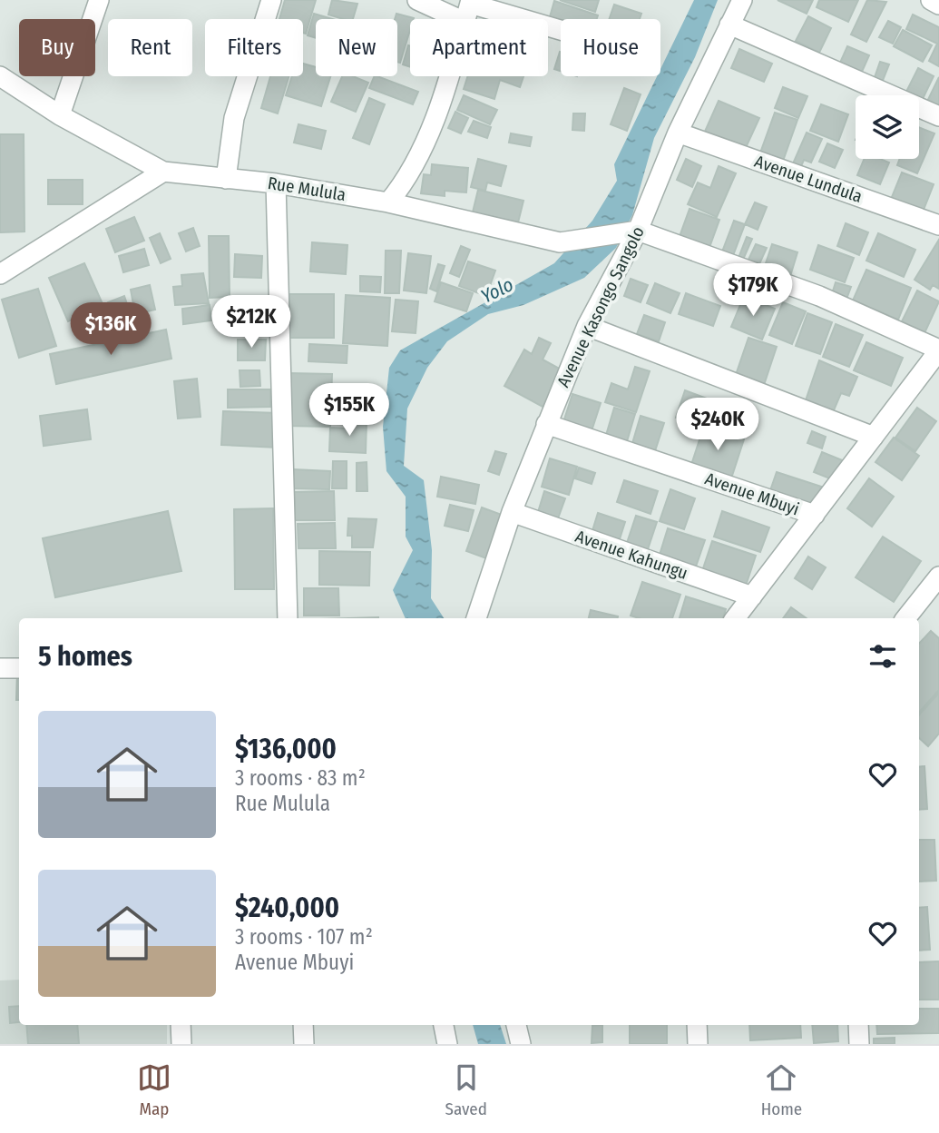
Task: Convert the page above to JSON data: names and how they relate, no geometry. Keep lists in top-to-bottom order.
{
  "streets": {
    "street": [
      "Avenue Lundula",
      "Rue Mulula",
      "Avenue Kasongo Sangolo",
      "Avenue Mbuyi",
      "Avenue Kahungu"
    ]
  },
  "crossings": [
    ["Avenue Lundula", "Avenue Kasongo Sangolo"],
    ["Rue Mulula", "Avenue Kasongo Sangolo"],
    ["Avenue Kasongo Sangolo", "Avenue Mbuyi"],
    ["Avenue Kasongo Sangolo", "Avenue Kahungu"]
  ],
  "water": ["Yolo"],
  "page": {
    "chip": [
      "Buy",
      "Rent",
      "Filters",
      "New",
      "Apartment",
      "House"
    ],
    "price": [
      "$179K",
      "$212K",
      "$136K",
      "$155K",
      "$240K"
    ],
    "heading": "5 homes",
    "list": [
      {
        "name": "$136,000",
        "note": "3 rooms · 83 m² · Rue Mulula"
      },
      {
        "name": "$240,000",
        "note": "3 rooms · 107 m² · Avenue Mbuyi"
      }
    ],
    "tabs": ["Map", "Saved", "Home"]
  }
}
